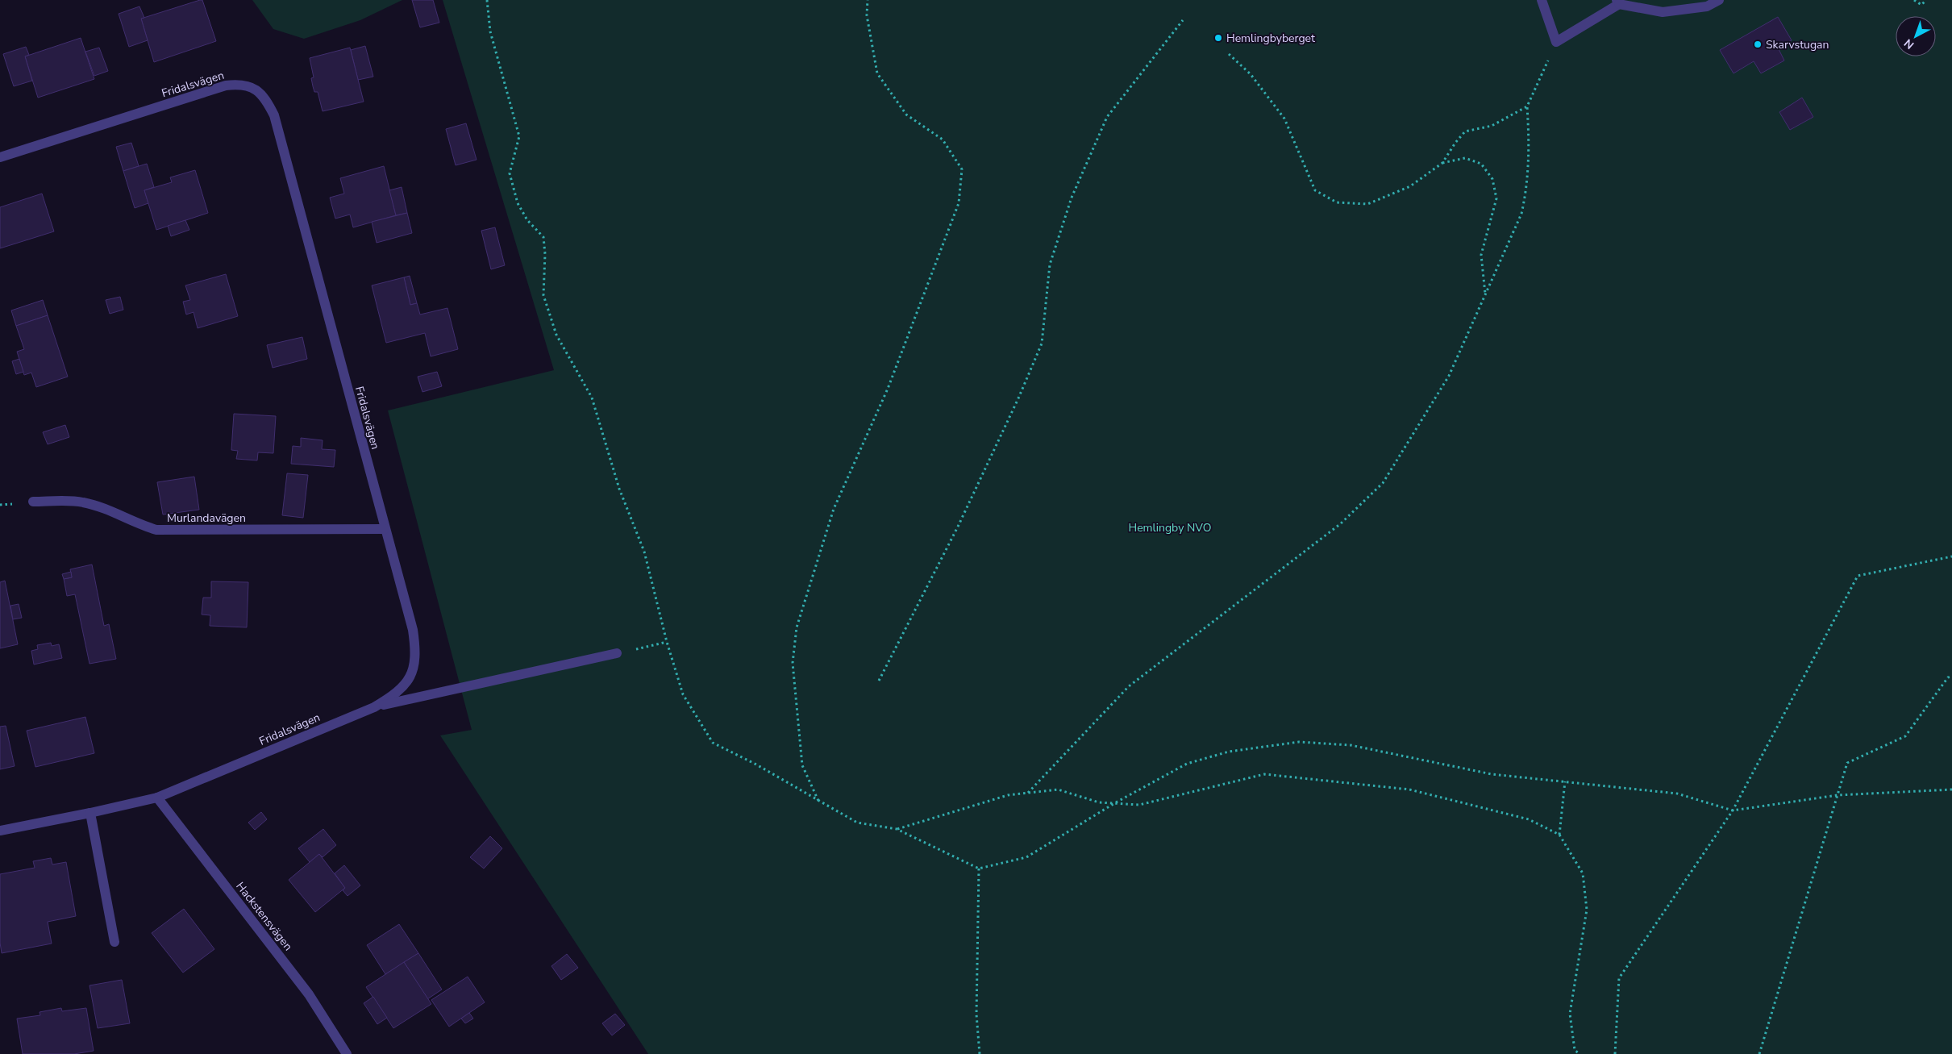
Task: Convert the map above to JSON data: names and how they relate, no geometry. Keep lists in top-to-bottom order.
{
  "streets": {
    "street": ["Fridalsvägen", "Murlandavägen", "Hackstensvägen"]
  },
  "crossings": [
    ["Fridalsvägen", "Murlandavägen"],
    ["Fridalsvägen", "Hackstensvägen"]
  ],
  "parks": ["Hemlingby NVO"],
  "places": ["Hemlingbyberget", "Skarvstugan"],
  "north": "bottom left"
}
